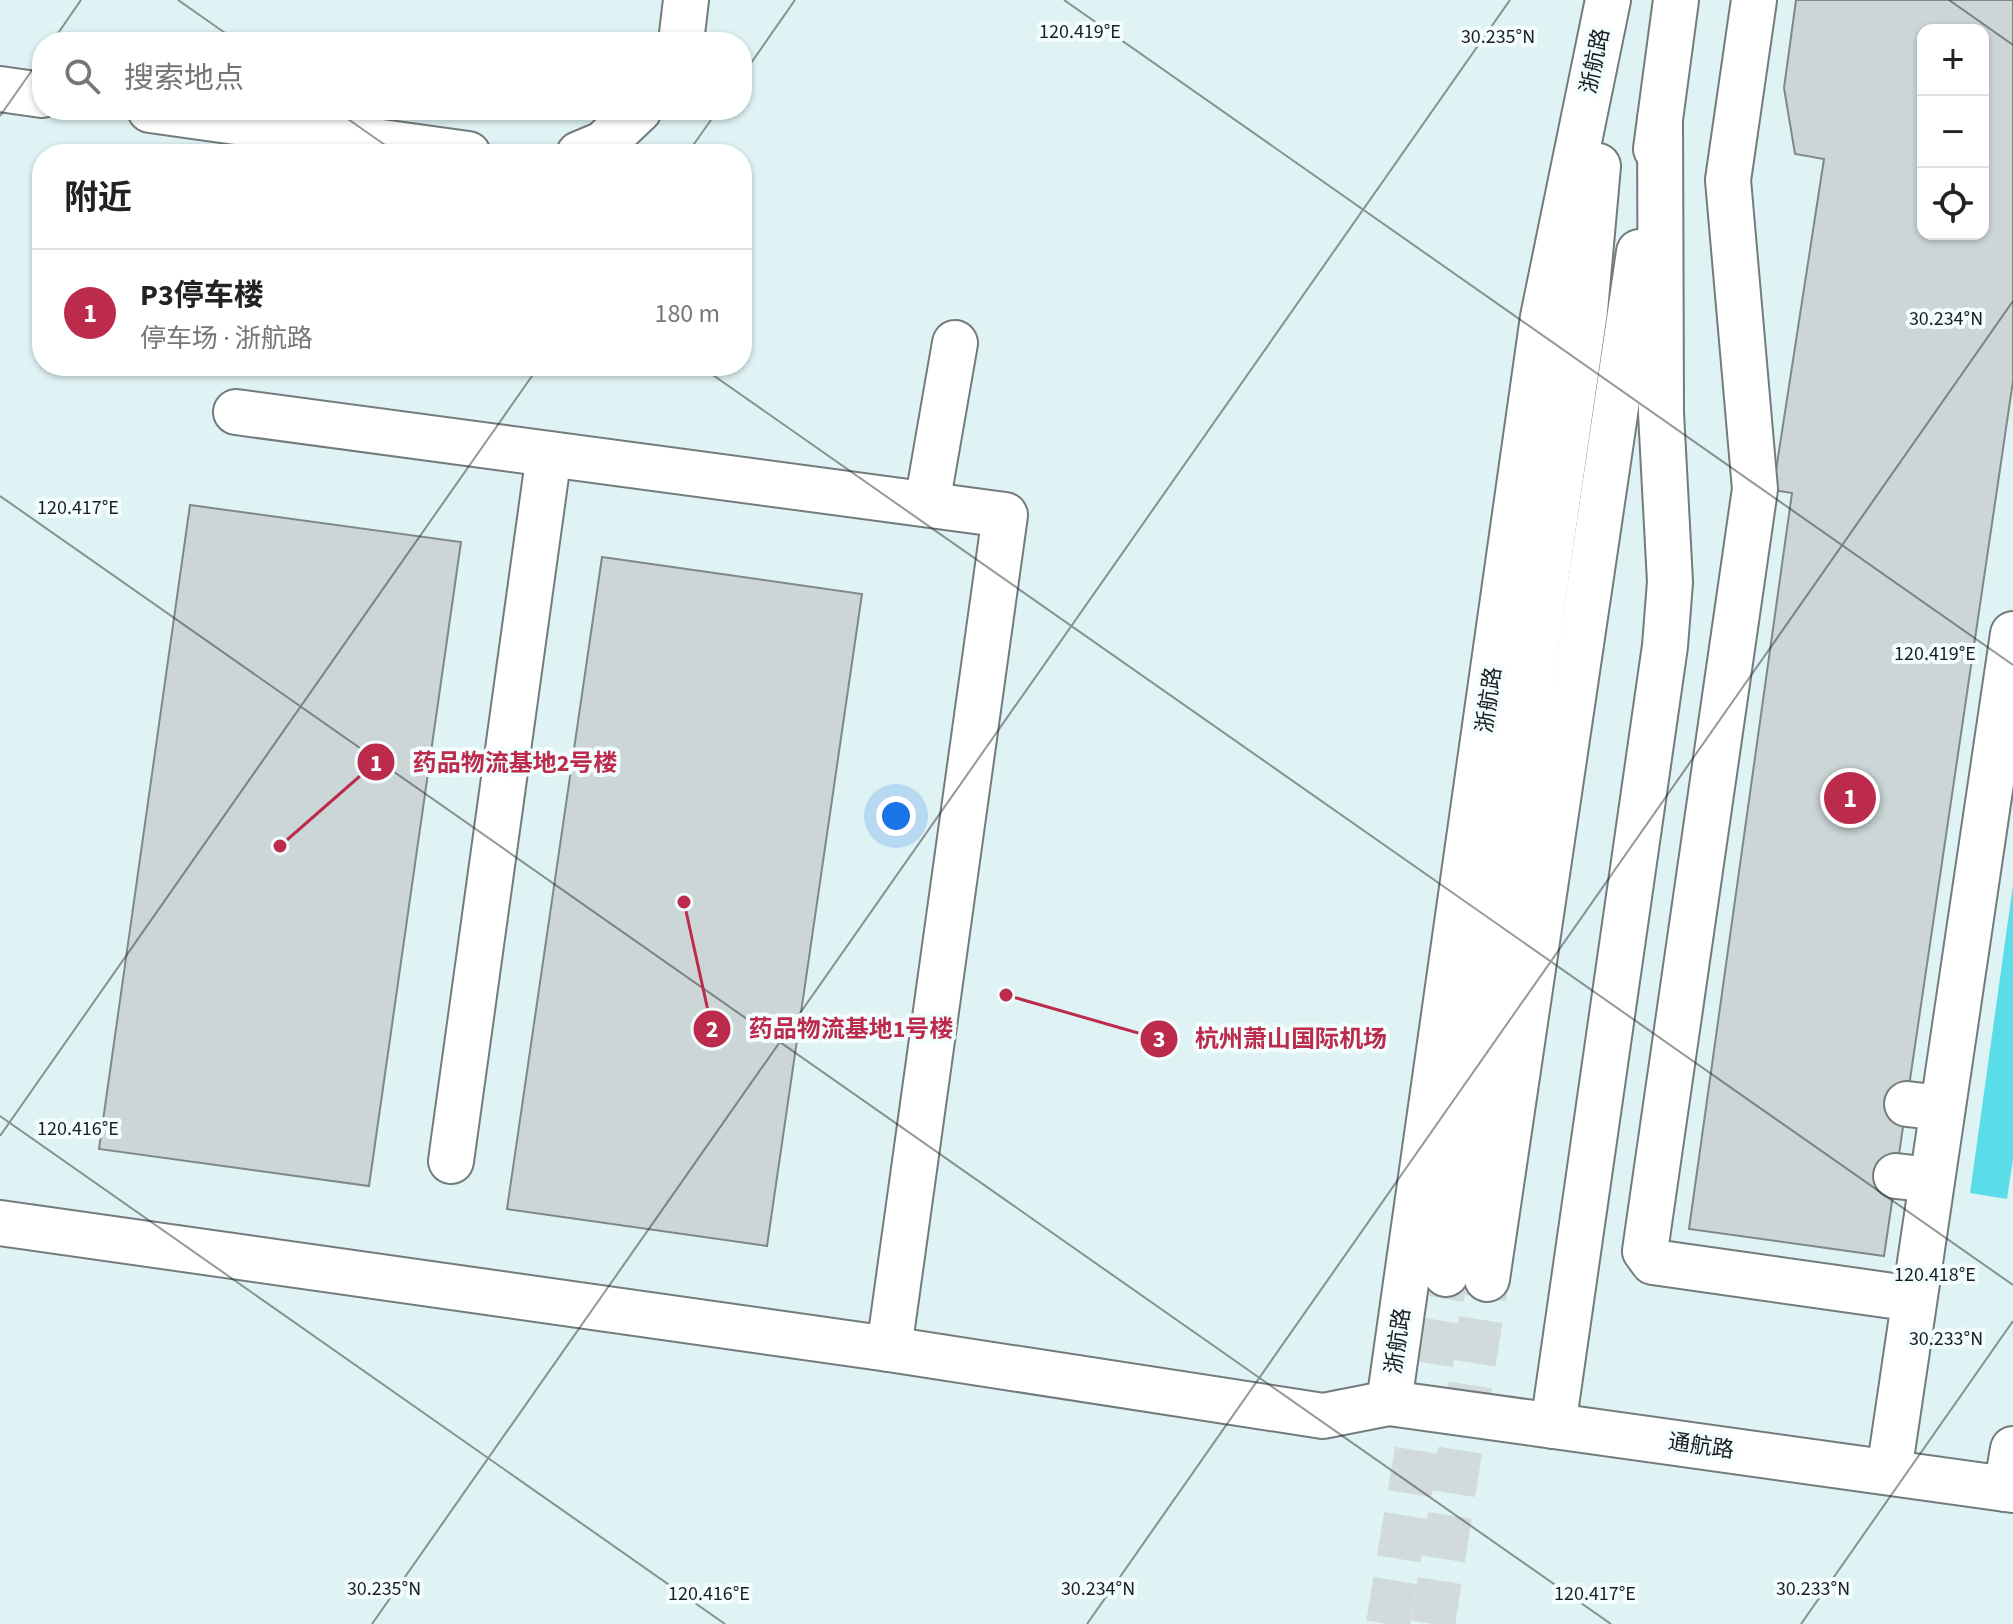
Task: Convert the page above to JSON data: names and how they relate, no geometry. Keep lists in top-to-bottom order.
{
  "streets": {
    "street": ["浙航路", "通航路"]
  },
  "crossings": [
    ["浙航路", "通航路"]
  ],
  "places": ["药品物流基地2号楼", "药品物流基地1号楼", "杭州萧山国际机场"],
  "page": {
    "map_buttons": ["+", "−"],
    "search": "搜索地点",
    "heading": "附近",
    "list": [
      {
        "mark": "1",
        "name": "P3停车楼",
        "note": "停车场 · 浙航路",
        "value": "180 m"
      }
    ],
    "pins": "1"
  },
  "coordinates": [
    "120.419°E",
    "30.235°N",
    "30.234°N",
    "120.417°E",
    "120.416°E",
    "120.418°E",
    "30.233°N"
  ]
}
